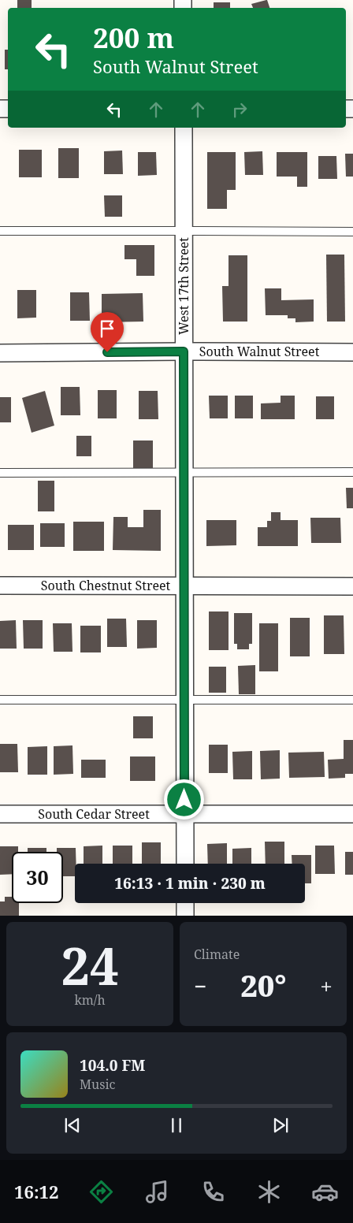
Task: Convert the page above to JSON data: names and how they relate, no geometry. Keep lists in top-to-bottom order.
{
  "streets": {
    "street": [
      "West 17th Street",
      "South Walnut Street",
      "South Chestnut Street",
      "South Cedar Street"
    ]
  },
  "crossings": [
    ["West 17th Street", "South Walnut Street"],
    ["West 17th Street", "South Chestnut Street"],
    ["West 17th Street", "South Cedar Street"]
  ],
  "page": {
    "turn": ["200 m", "South Walnut Street"],
    "limit": "30",
    "trip": "16:13 · 1 min · 230 m",
    "tile": [
      ["24", "km/h"],
      "Climate"
    ],
    "heat": ["−", "20°", "+"],
    "song": ["104.0 FM", "Music"],
    "tabs": "16:12"
  }
}
